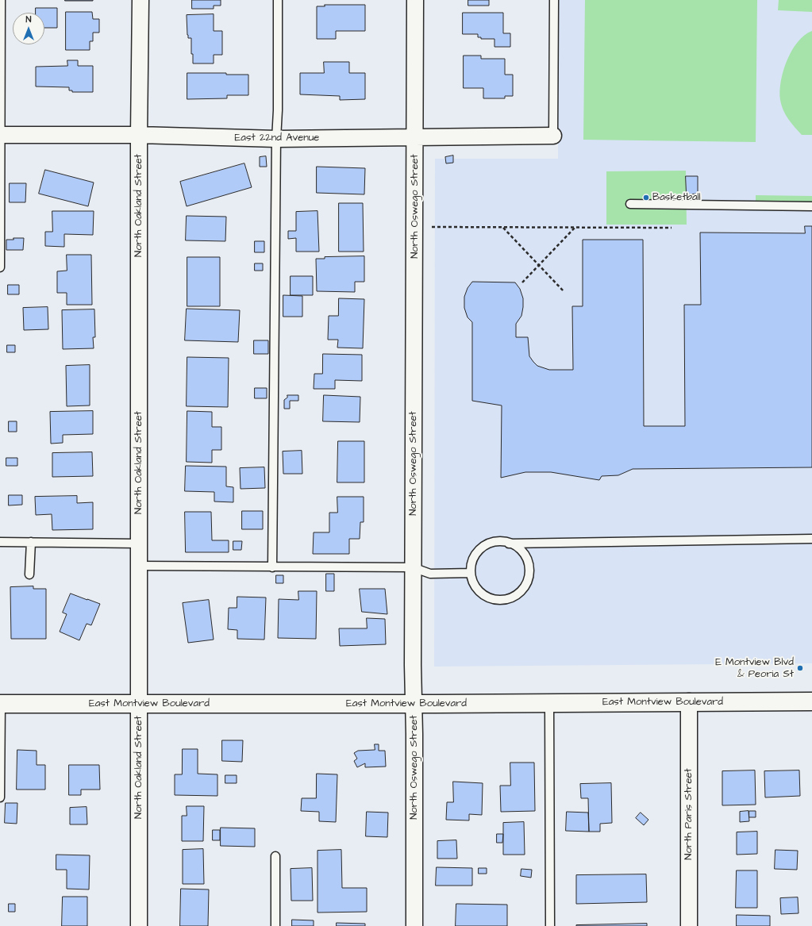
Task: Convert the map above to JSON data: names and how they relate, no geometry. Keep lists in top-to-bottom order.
{
  "streets": {
    "main road": ["East Montview Boulevard"],
    "street": [
      "East 22nd Avenue",
      "North Oakland Street",
      "North Oswego Street",
      "North Paris Street"
    ]
  },
  "crossings": [
    ["East 22nd Avenue", "North Oakland Street"],
    ["East 22nd Avenue", "North Oswego Street"],
    ["North Oakland Street", "East Montview Boulevard"],
    ["North Oswego Street", "East Montview Boulevard"],
    ["East Montview Boulevard", "North Paris Street"]
  ],
  "places": ["Basketball", "E Montview Blvd & Peoria St"],
  "north": "top"
}
